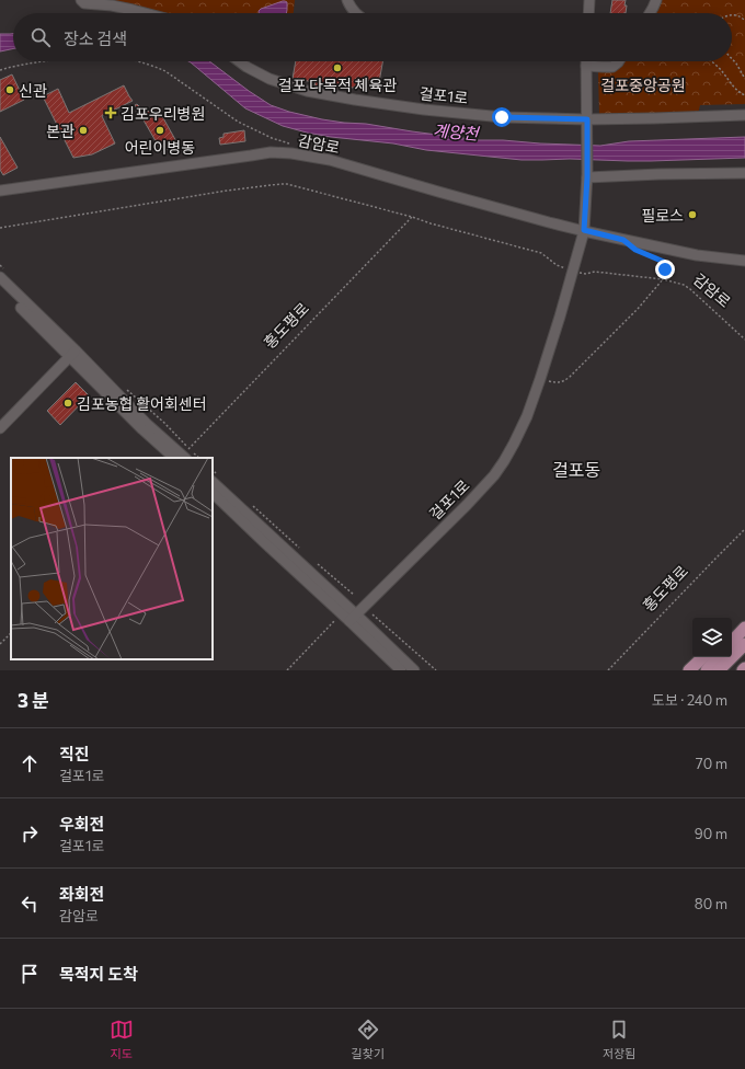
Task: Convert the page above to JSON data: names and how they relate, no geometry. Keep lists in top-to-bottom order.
{
  "streets": {
    "street": ["걸포1로", "감암로"],
    "path": ["홍도평로"]
  },
  "crossings": [
    ["걸포1로", "감암로"]
  ],
  "districts": ["걸포동"],
  "water": ["계양천"],
  "parks": ["걸포중앙공원"],
  "places": {
    "other": [
      "걸포 다목적 체육관",
      "신관",
      "본관",
      "어린이병동",
      "필로스",
      "김포농협 활어회센터"
    ],
    "health": ["김포우리병원"]
  },
  "page": {
    "search": "장소 검색",
    "heading": ["3 분", "도보 · 240 m"],
    "list": [
      ["직진", "걸포1로", "70 m"],
      ["우회전", "걸포1로", "90 m"],
      ["좌회전", "감암로", "80 m"],
      "목적지 도착"
    ],
    "nav": ["지도", "길찾기", "저장됨"]
  }
}
